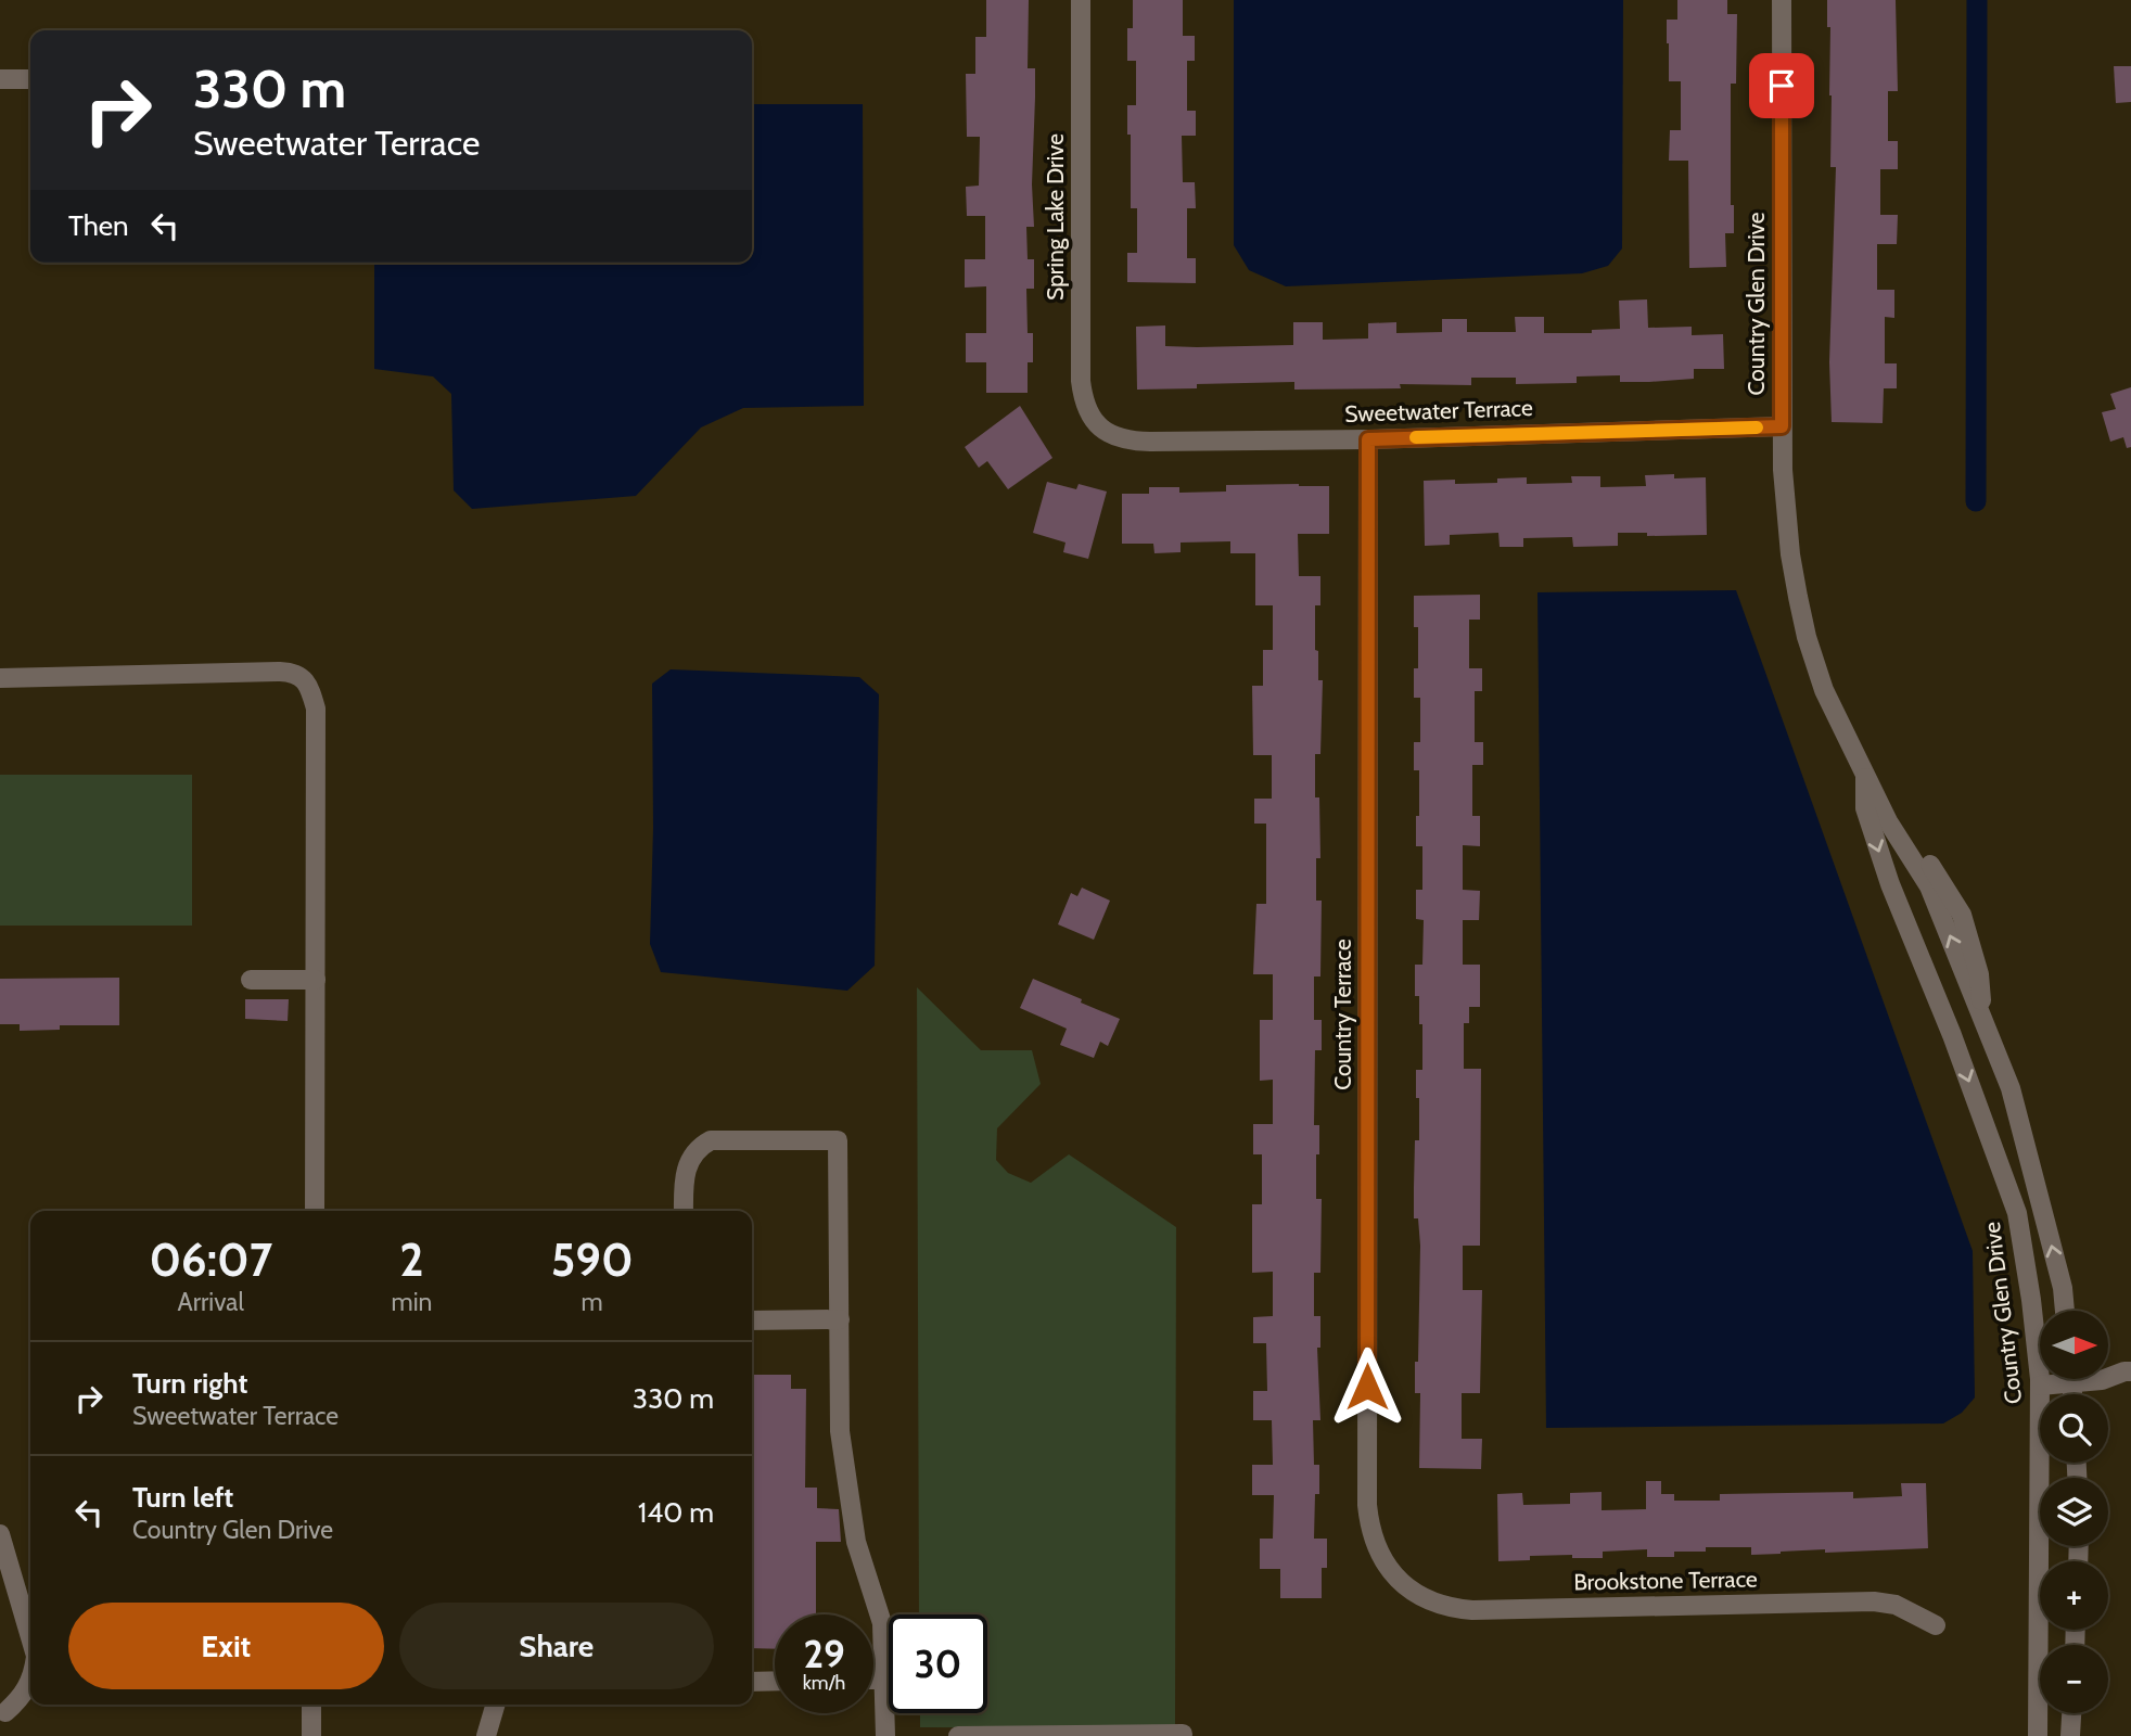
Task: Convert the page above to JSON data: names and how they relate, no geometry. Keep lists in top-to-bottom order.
{
  "streets": {
    "street": [
      "Spring Lake Drive",
      "Country Glen Drive",
      "Sweetwater Terrace",
      "Country Terrace",
      "Brookstone Terrace"
    ]
  },
  "crossings": [
    ["Spring Lake Drive", "Sweetwater Terrace"],
    ["Country Glen Drive", "Sweetwater Terrace"],
    ["Sweetwater Terrace", "Country Terrace"],
    ["Country Terrace", "Brookstone Terrace"]
  ],
  "north": "right",
  "page": {
    "turn": ["330 m", "Sweetwater Terrace"],
    "then": "Then",
    "eta": [
      "06:07",
      "Arrival",
      "2",
      "min",
      "590",
      "m"
    ],
    "map_buttons": ["+", "−"],
    "list": [
      {
        "name": "Turn right",
        "note": "Sweetwater Terrace",
        "value": "330 m"
      },
      {
        "name": "Turn left",
        "note": "Country Glen Drive",
        "value": "140 m"
      }
    ],
    "buttons": ["Exit", "Share"],
    "speed": "29 km/h",
    "limit": "30"
  }
}
